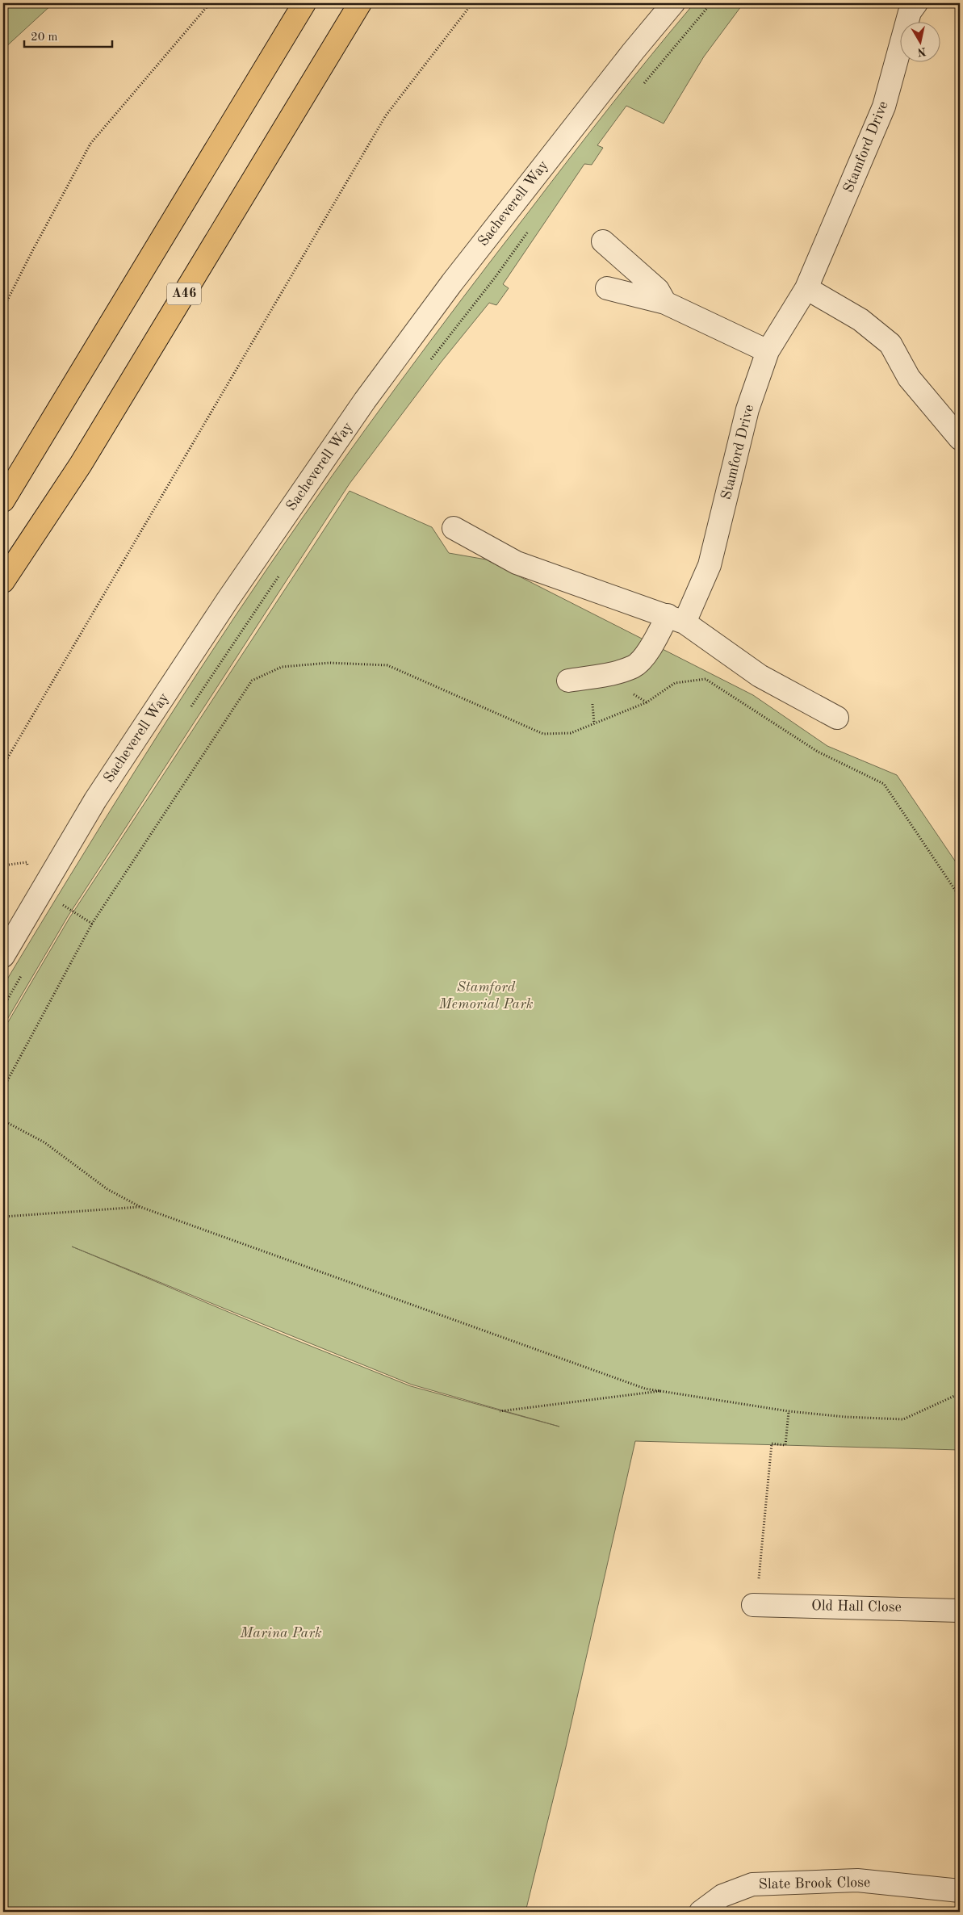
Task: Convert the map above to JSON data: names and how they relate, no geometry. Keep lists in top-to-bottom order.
{
  "streets": {
    "highway": ["A46"],
    "street": [
      "Stamford Drive",
      "Sacheverell Way",
      "Old Hall Close",
      "Slate Brook Close"
    ]
  },
  "parks": ["Stamford Memorial Park", "Marina Park"],
  "scale_bar": "20 m",
  "north": "bottom"
}
